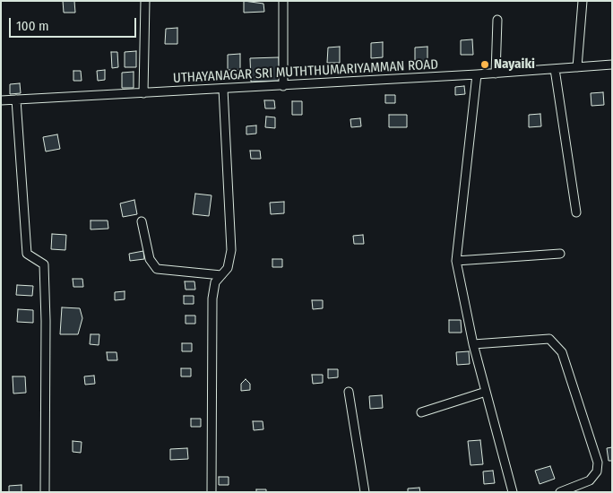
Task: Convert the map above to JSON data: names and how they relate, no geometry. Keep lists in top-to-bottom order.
{
  "streets": {
    "street": ["UTHAYANAGAR SRI MUTHTHUMARIYAMMAN ROAD"]
  },
  "places": ["Nayaiki"],
  "scale_bar": "100 m"
}
